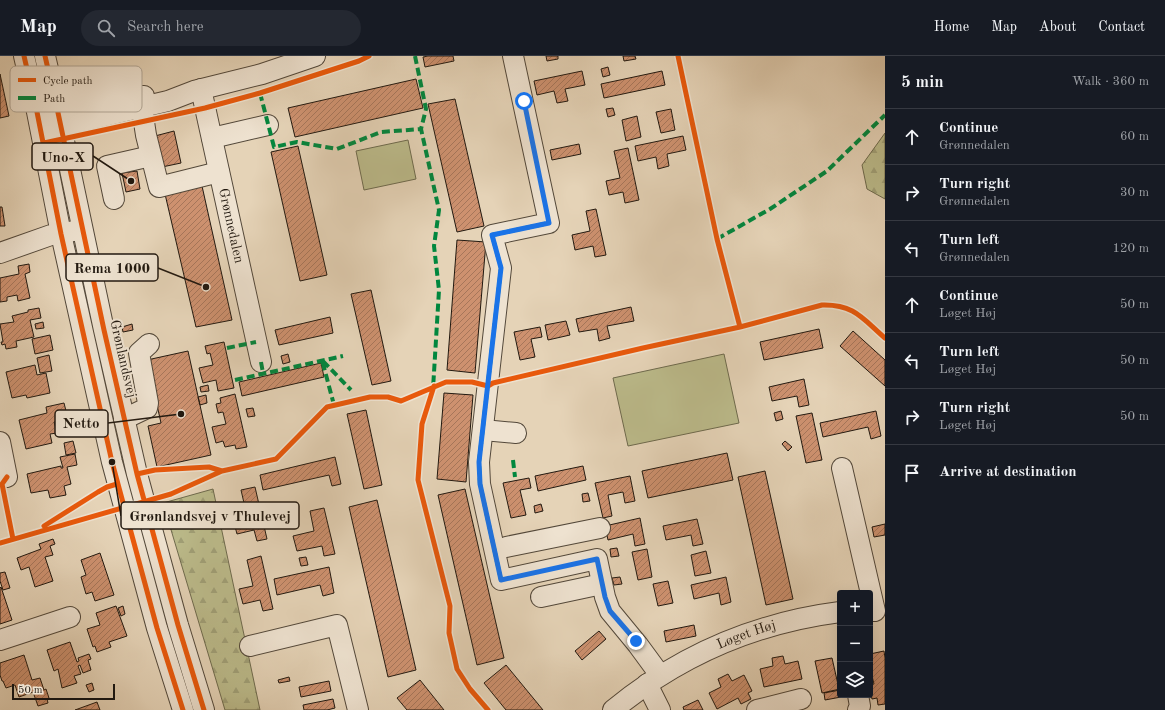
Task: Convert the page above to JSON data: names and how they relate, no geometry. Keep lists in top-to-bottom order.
{
  "streets": {
    "street": ["Grønnedalen", "Grønlandsvej", "Løget Høj"]
  },
  "places": [
    "Uno-X",
    "Rema 1000",
    "Netto",
    "Grønlandsvej v Thulevej"
  ],
  "legend": ["Cycle path", "Path"],
  "scale_bar": "50 m",
  "page": {
    "header": "Map",
    "search": "Search here",
    "nav": [
      "Home",
      "Map",
      "About",
      "Contact"
    ],
    "heading": ["5 min", "Walk · 360 m"],
    "list": [
      ["Continue", "Grønnedalen", "60 m"],
      ["Turn right", "Grønnedalen", "30 m"],
      ["Turn left", "Grønnedalen", "120 m"],
      ["Continue", "Løget Høj", "50 m"],
      ["Turn left", "Løget Høj", "50 m"],
      ["Turn right", "Løget Høj", "50 m"],
      "Arrive at destination"
    ],
    "map_buttons": ["+", "−"],
    "scale": "50 m"
  }
}
